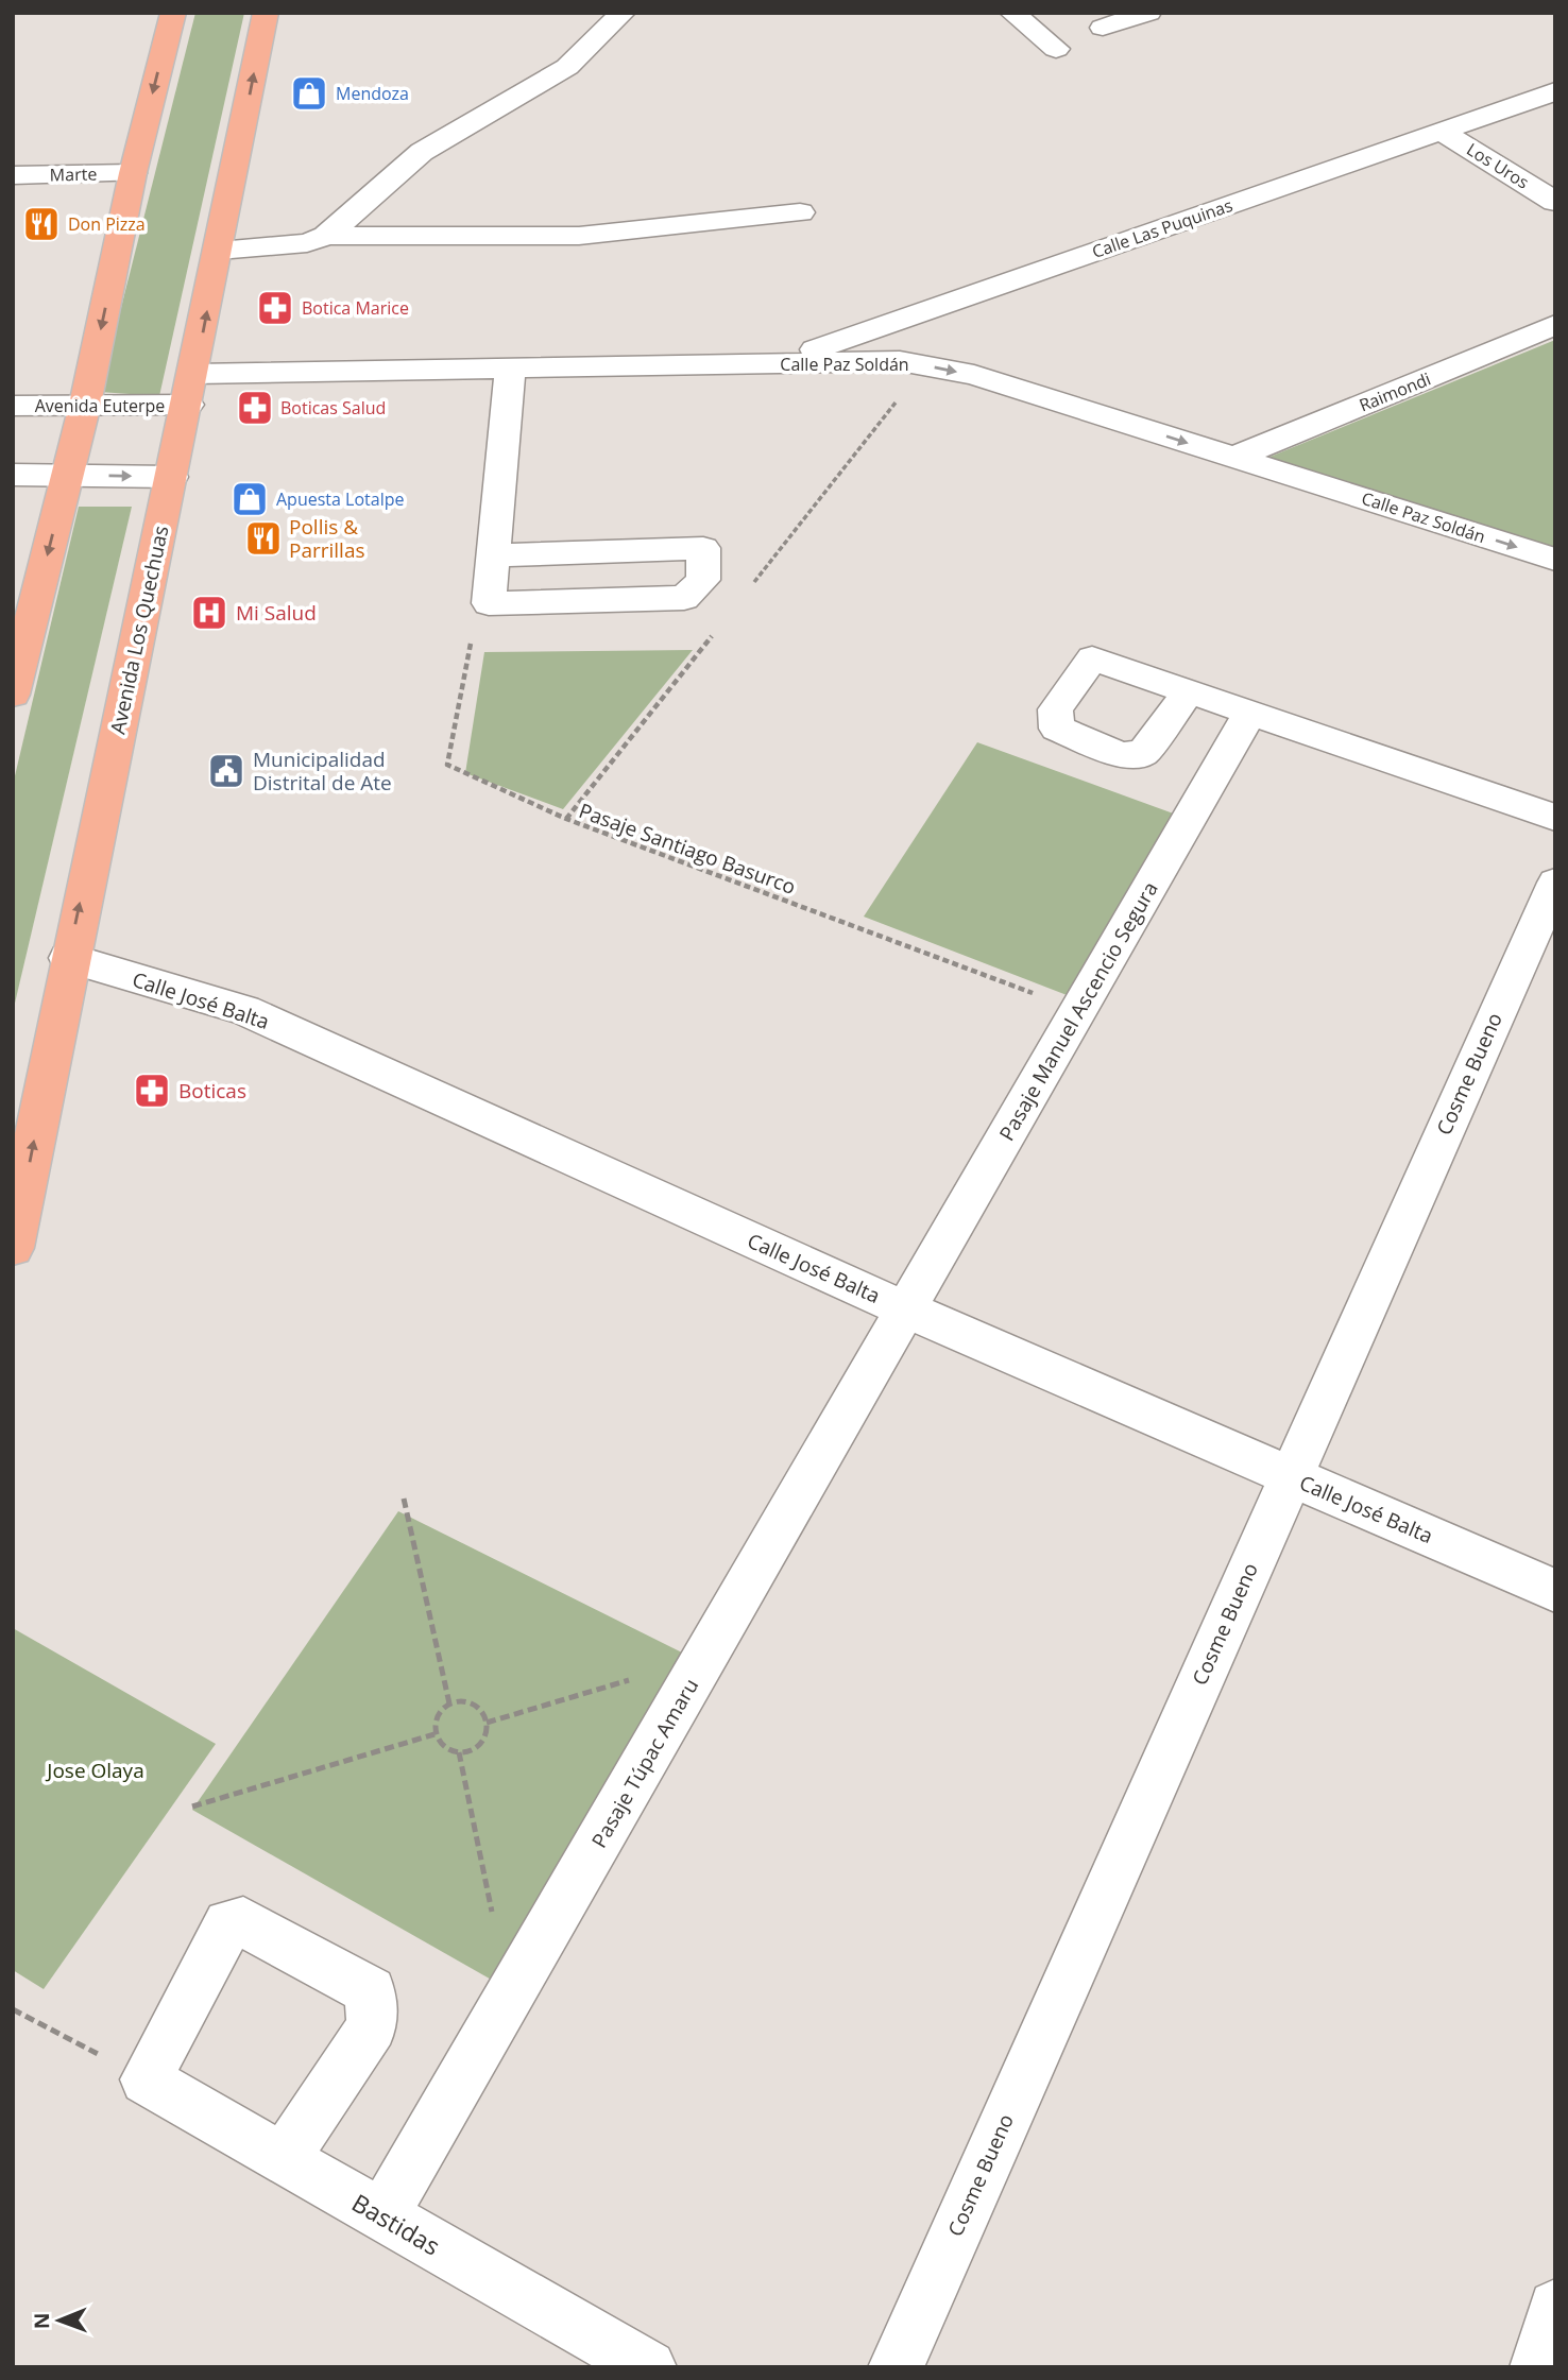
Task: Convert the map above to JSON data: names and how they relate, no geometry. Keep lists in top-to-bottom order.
{
  "streets": {
    "main road": ["Avenida Los Quechuas"],
    "street": [
      "Los Uros",
      "Marte",
      "Calle Las Puquinas",
      "Calle Paz Soldán",
      "Raimondi",
      "Avenida Euterpe",
      "Calle José Balta",
      "Pasaje Manuel Ascencio Segura",
      "Cosme Bueno",
      "Pasaje Túpac Amaru",
      "Bastidas"
    ],
    "path": ["Pasaje Santiago Basurco"]
  },
  "crossings": [
    ["Los Uros", "Calle Las Puquinas"],
    ["Calle Las Puquinas", "Calle Paz Soldán"],
    ["Calle Paz Soldán", "Raimondi"],
    ["Calle Paz Soldán", "Avenida Euterpe"],
    ["Calle Paz Soldán", "Avenida Los Quechuas"],
    ["Avenida Euterpe", "Avenida Los Quechuas"],
    ["Avenida Los Quechuas", "Calle José Balta"],
    ["Pasaje Santiago Basurco", "Pasaje Manuel Ascencio Segura"],
    ["Calle José Balta", "Pasaje Manuel Ascencio Segura"],
    ["Calle José Balta", "Cosme Bueno"],
    ["Calle José Balta", "Pasaje Túpac Amaru"],
    ["Pasaje Manuel Ascencio Segura", "Pasaje Túpac Amaru"],
    ["Pasaje Túpac Amaru", "Bastidas"]
  ],
  "parks": ["Jose Olaya"],
  "places": {
    "shop": ["Mendoza", "Apuesta Lotalpe"],
    "restaurant": ["Don Pizza", "Pollis & Parrillas"],
    "pharmacy": ["Botica Marice", "Boticas Salud", "Boticas"],
    "hospital": ["Mi Salud"],
    "public building": ["Municipalidad Distrital de Ate"]
  },
  "north": "left"
}
